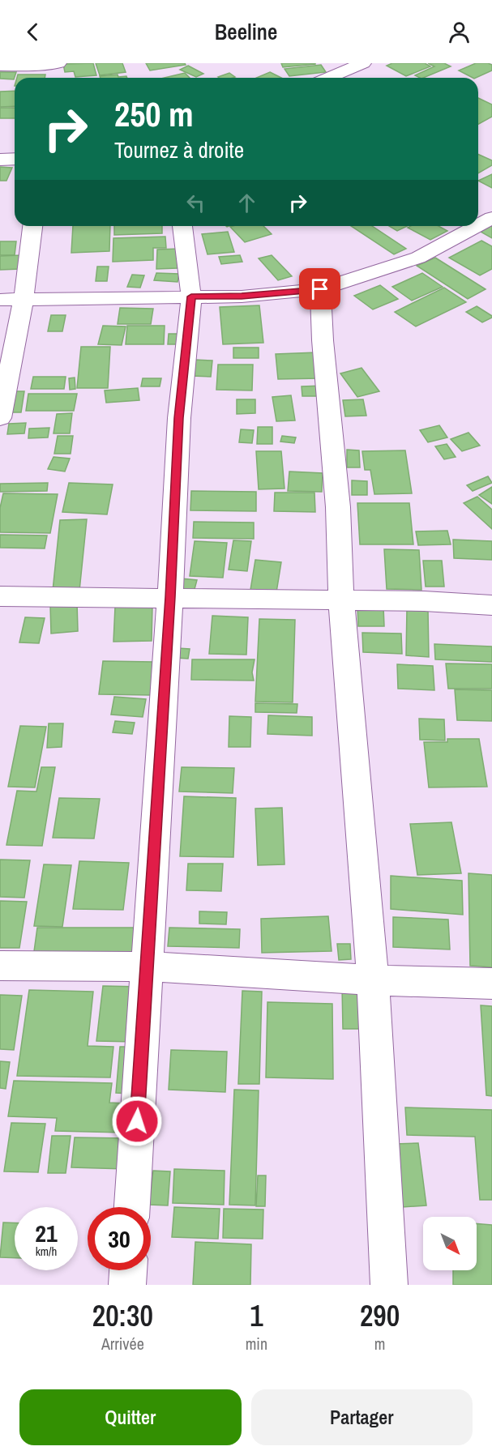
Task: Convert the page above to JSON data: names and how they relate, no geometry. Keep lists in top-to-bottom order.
{
  "north": "bottom right",
  "page": {
    "header": "Beeline",
    "turn": ["250 m", "Tournez à droite"],
    "speed": "21 km/h",
    "limit": "30",
    "eta": [
      "20:30",
      "Arrivée",
      "1",
      "min",
      "290",
      "m"
    ],
    "buttons": ["Quitter", "Partager"]
  }
}
